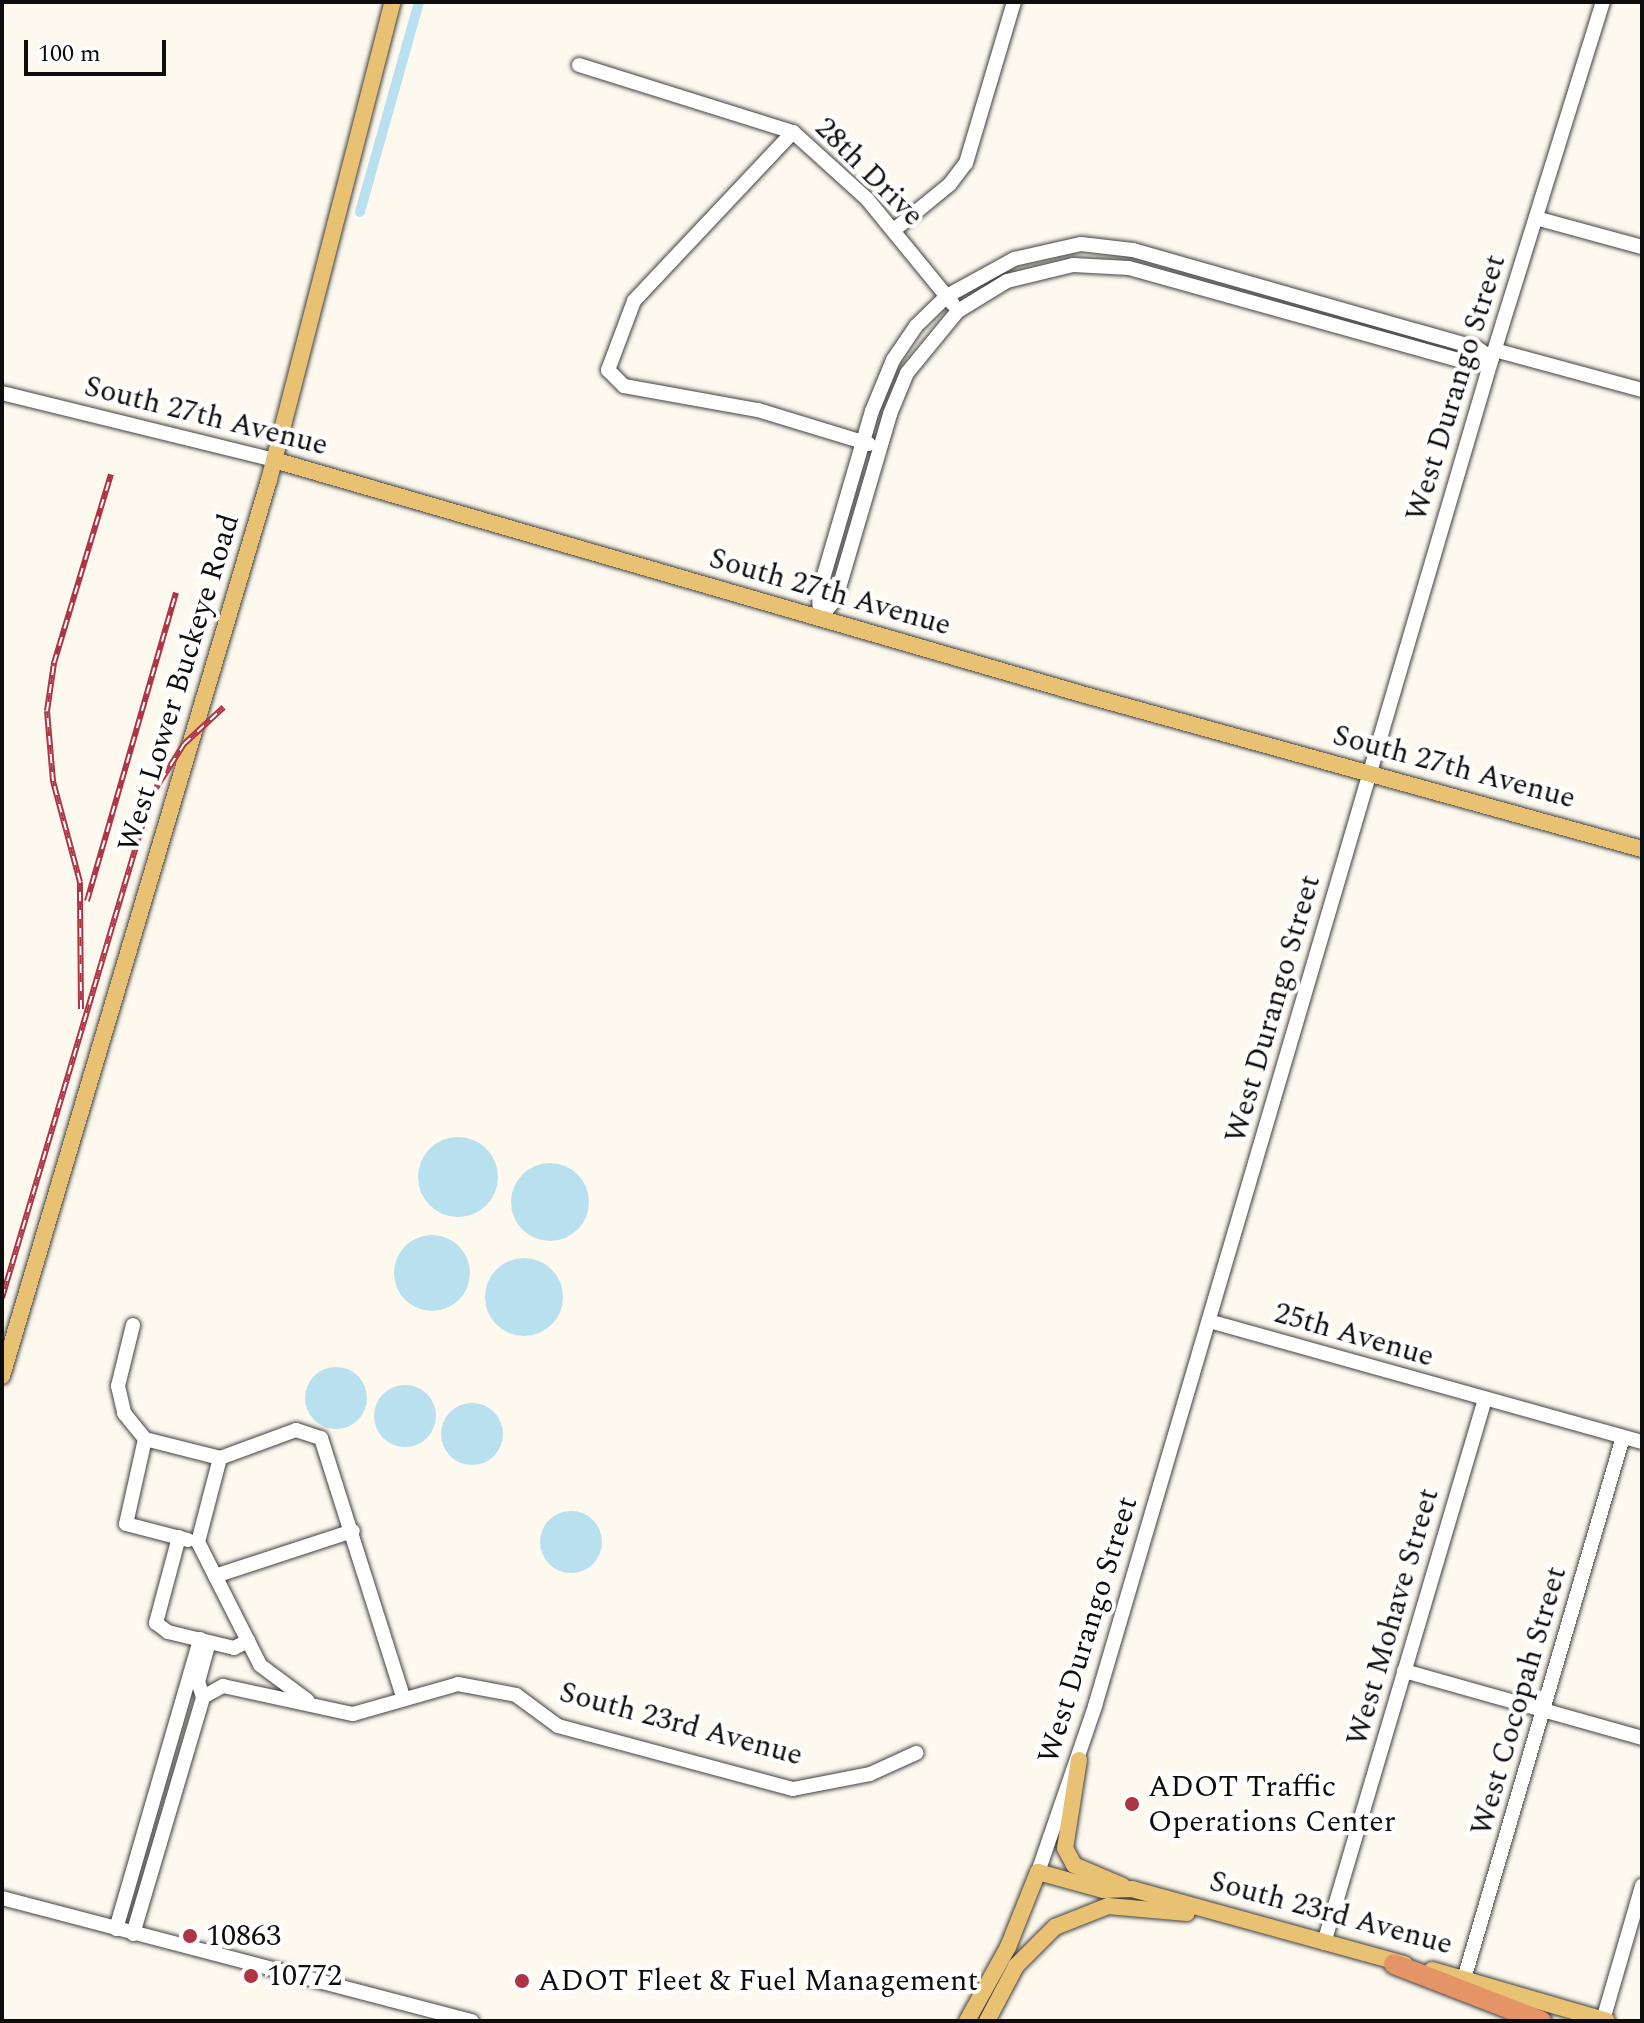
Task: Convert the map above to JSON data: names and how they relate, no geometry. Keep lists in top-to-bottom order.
{
  "streets": {
    "main road": [
      "West Durango Street",
      "South 27th Avenue",
      "West Lower Buckeye Road",
      "South 23rd Avenue"
    ],
    "street": [
      "28th Drive",
      "25th Avenue",
      "West Mohave Street",
      "West Cocopah Street"
    ]
  },
  "crossings": [
    ["West Durango Street", "South 27th Avenue"],
    ["West Durango Street", "25th Avenue"],
    ["West Durango Street", "South 23rd Avenue"],
    ["South 27th Avenue", "West Lower Buckeye Road"],
    ["25th Avenue", "West Mohave Street"],
    ["25th Avenue", "West Cocopah Street"],
    ["West Mohave Street", "South 23rd Avenue"],
    ["West Cocopah Street", "South 23rd Avenue"]
  ],
  "places": [
    "ADOT Traffic Operations Center",
    "10863",
    "10772",
    "ADOT Fleet & Fuel Management"
  ],
  "scale_bar": "100 m"
}
